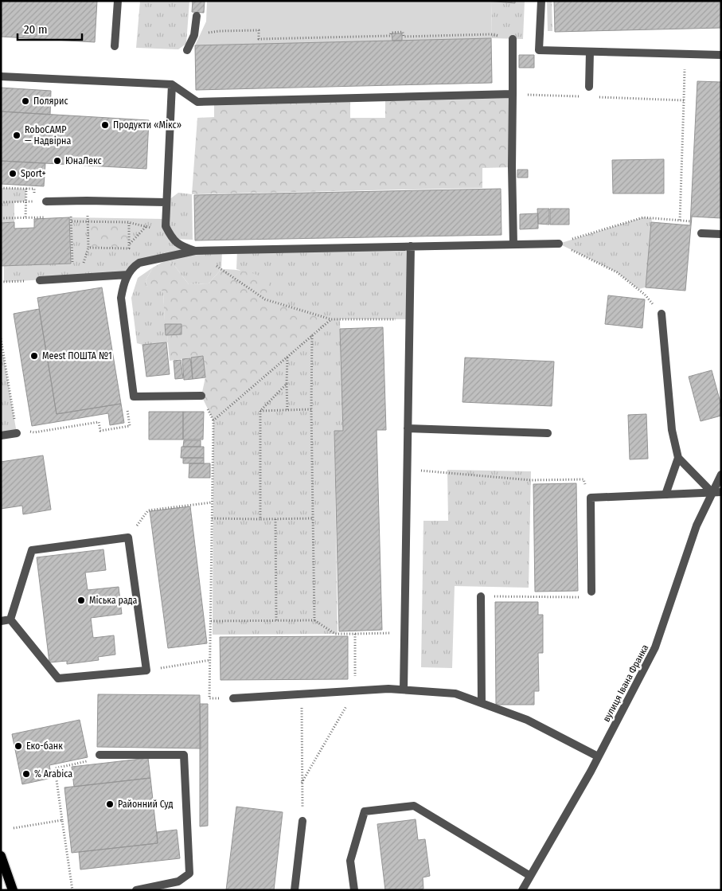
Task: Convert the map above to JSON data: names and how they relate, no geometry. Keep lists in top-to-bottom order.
{
  "streets": {
    "street": ["вулиця Івана Франка"]
  },
  "places": [
    "Полярис",
    "Продукти «Мікс»",
    "RoboCAMP — Надвірна",
    "ЮнаЛекс",
    "Sport+",
    "Meest ПОШТА №1",
    "Міська рада",
    "Еко-банк",
    "% Arabica",
    "Районний Суд"
  ],
  "scale_bar": "20 m"
}
